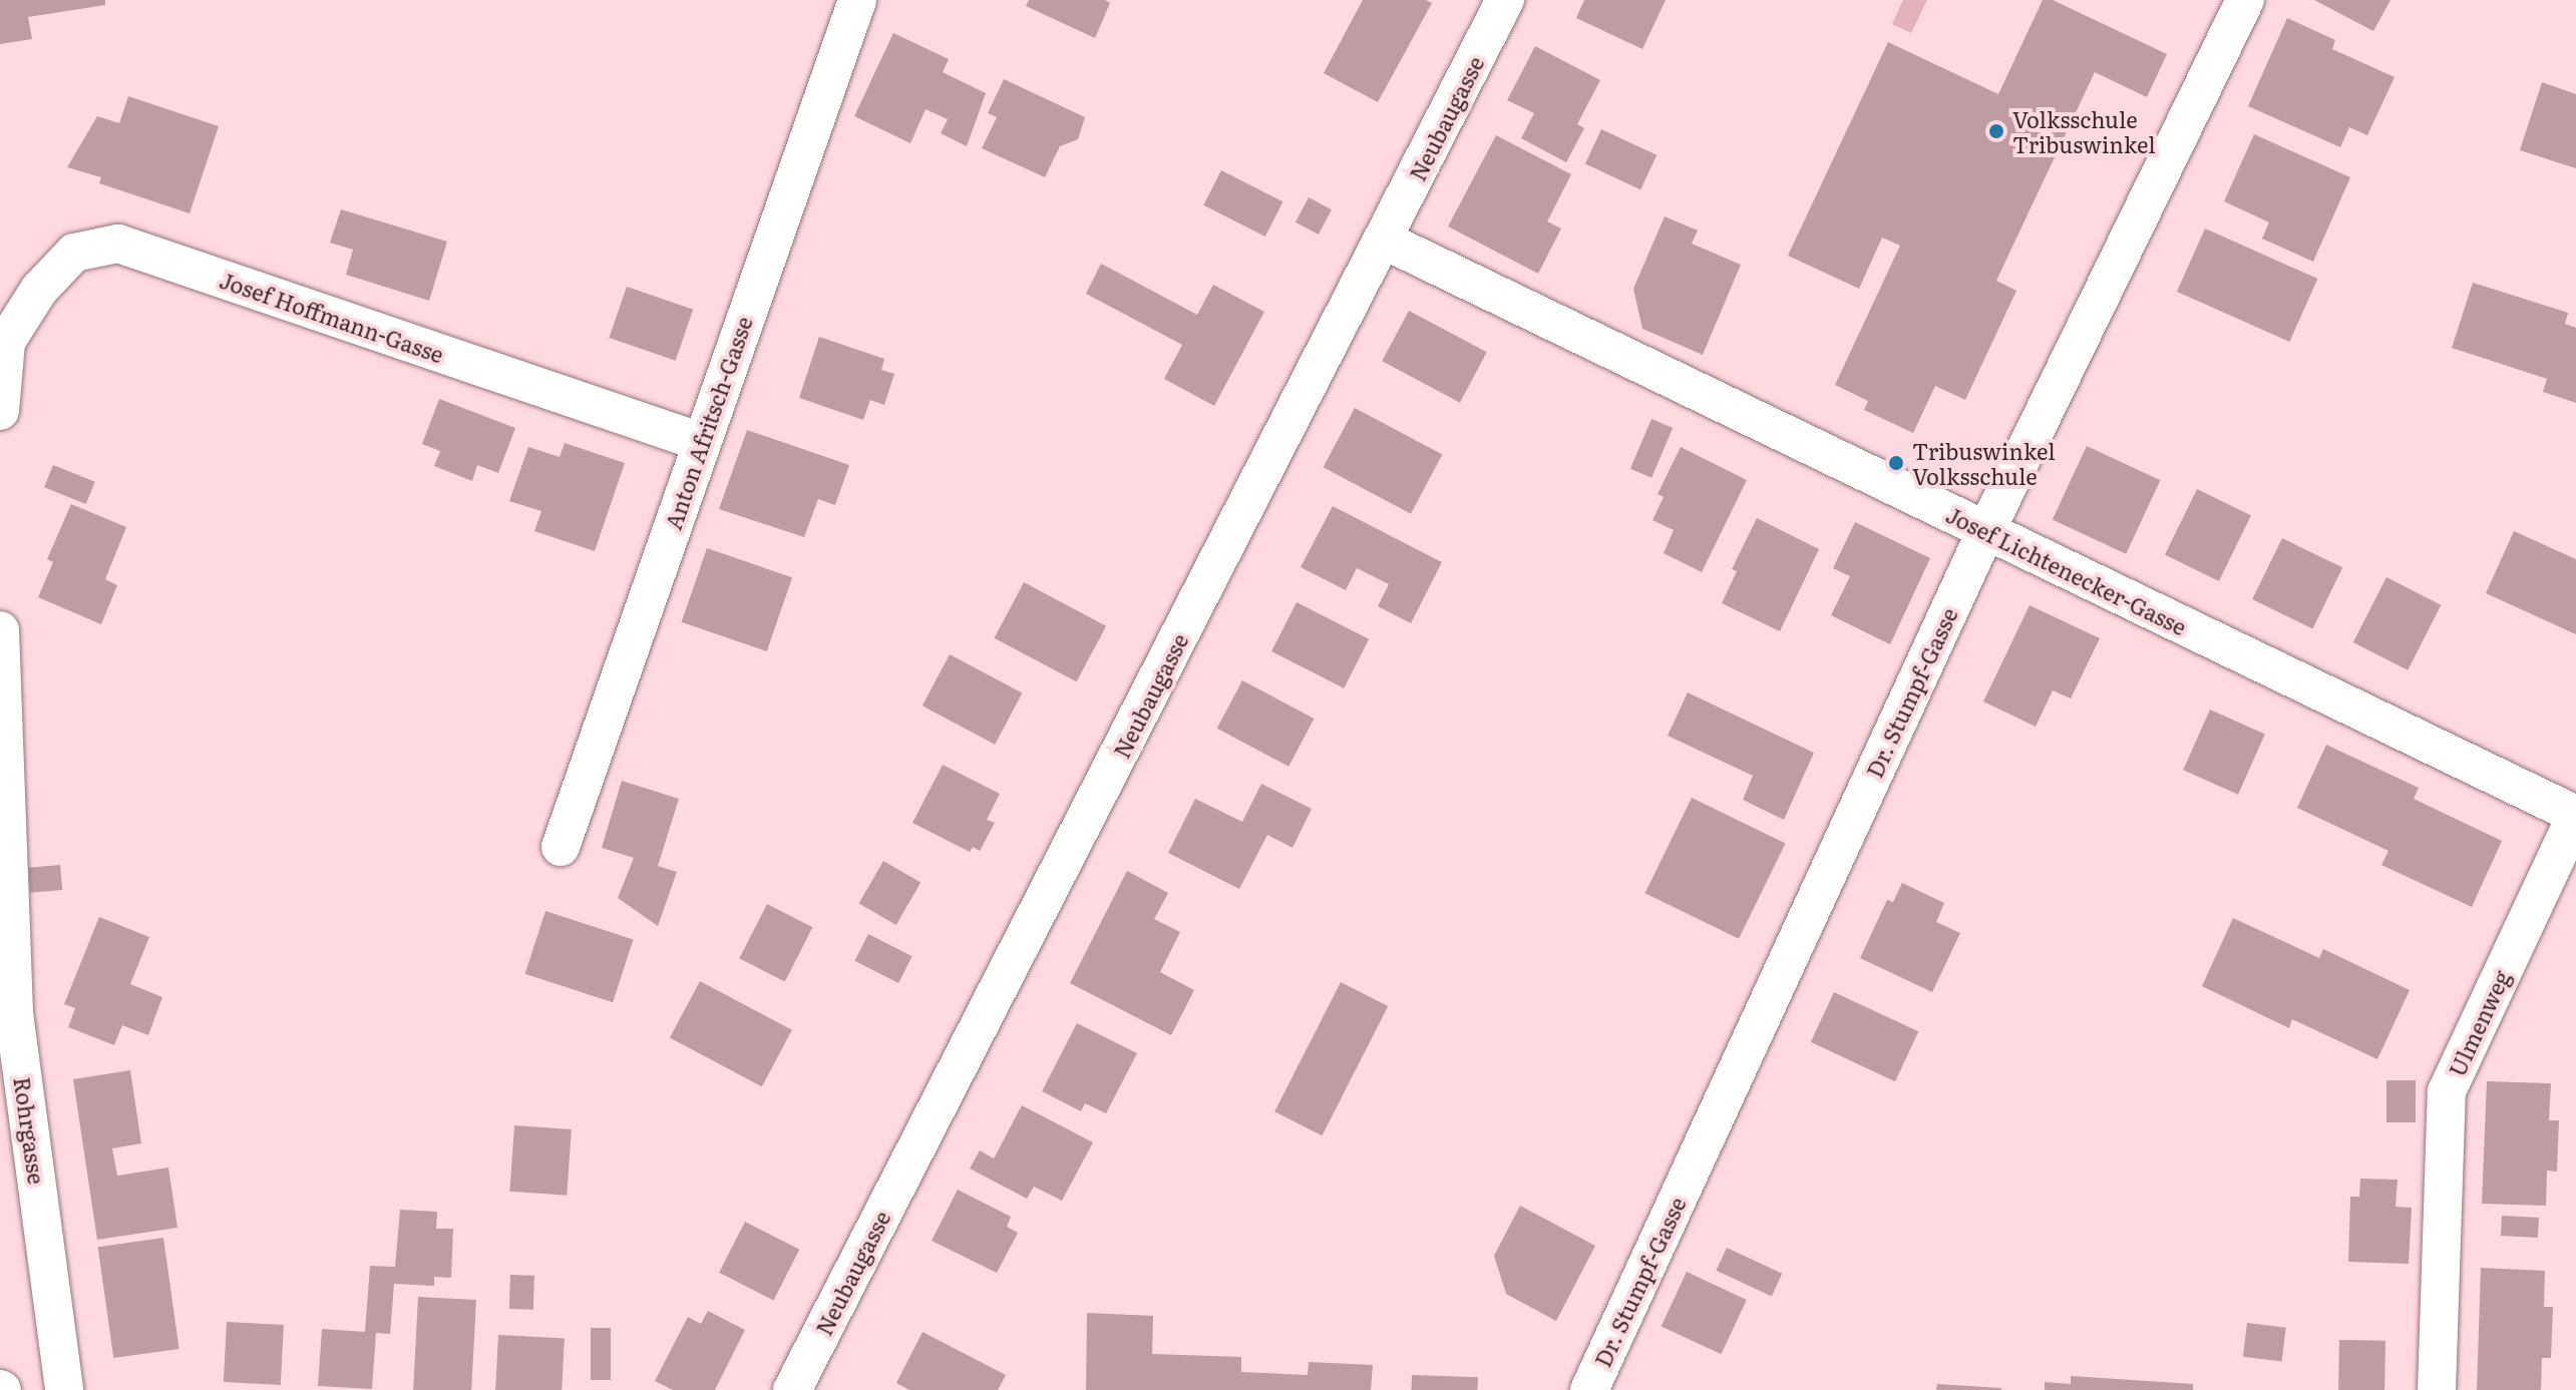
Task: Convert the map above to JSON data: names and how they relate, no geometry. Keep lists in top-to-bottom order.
{
  "streets": {
    "street": [
      "Neubaugasse",
      "Josef Hoffmann-Gasse",
      "Anton Afritsch-Gasse",
      "Josef Lichtenecker-Gasse",
      "Dr. Stumpf-Gasse",
      "Ulmenweg",
      "Rohrgasse"
    ]
  },
  "crossings": [
    ["Neubaugasse", "Josef Lichtenecker-Gasse"],
    ["Josef Hoffmann-Gasse", "Anton Afritsch-Gasse"],
    ["Josef Lichtenecker-Gasse", "Dr. Stumpf-Gasse"],
    ["Josef Lichtenecker-Gasse", "Ulmenweg"]
  ],
  "places": ["Volksschule Tribuswinkel", "Tribuswinkel Volksschule"]
}
